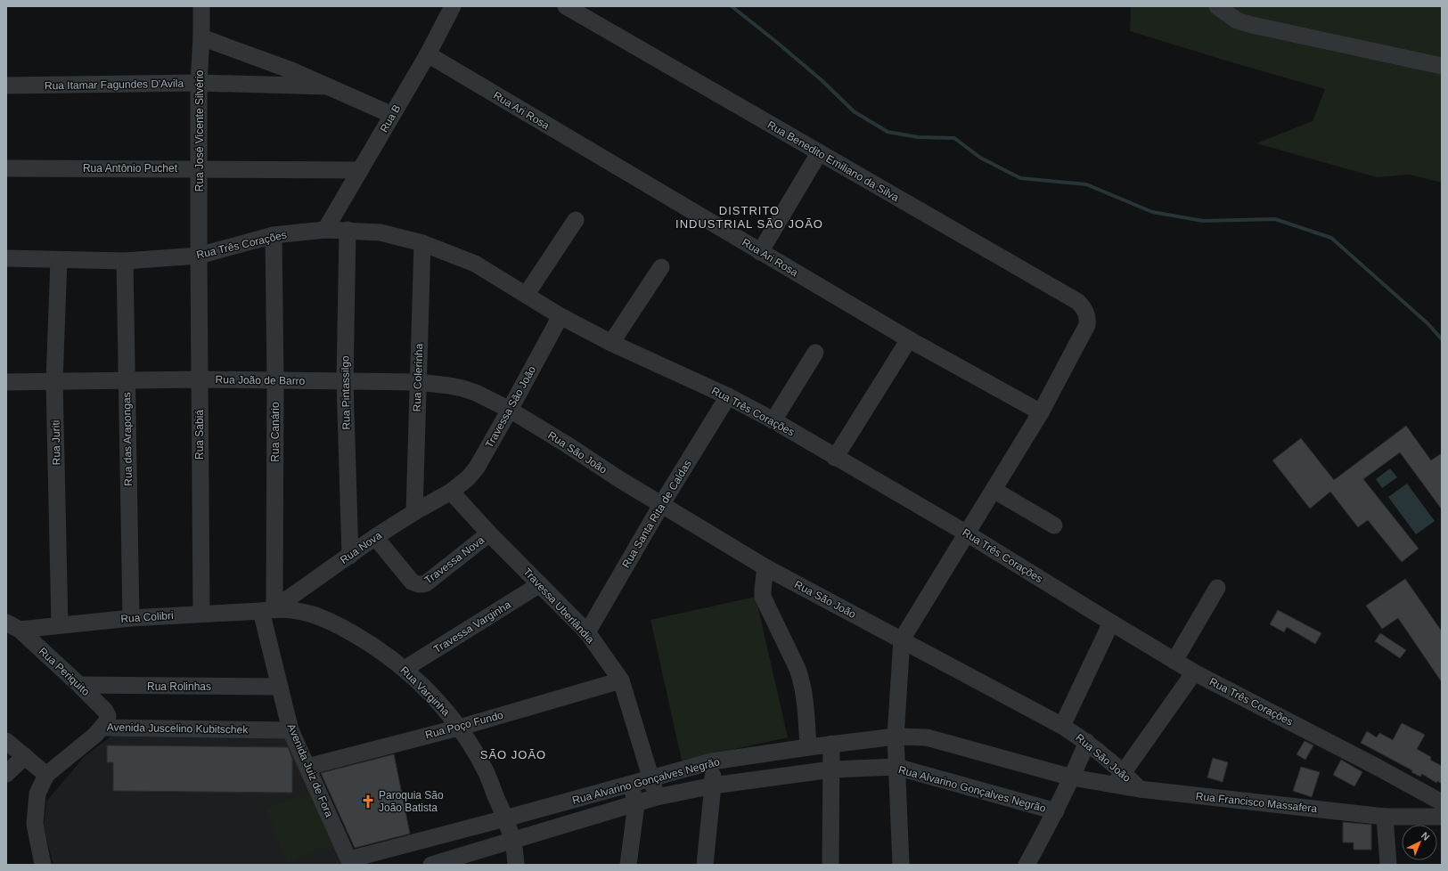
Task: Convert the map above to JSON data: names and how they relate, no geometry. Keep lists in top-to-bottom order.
{
  "streets": {
    "street": [
      "Rua Itamar Fagundes D'Avila",
      "Rua Ari Rosa",
      "Rua B",
      "Rua José Vicente Silvério",
      "Rua Benedito Emiliano da Silva",
      "Rua Antônio Puchet",
      "Rua Três Corações",
      "Rua Colerinha",
      "Rua João de Barro",
      "Rua Pintassilgo",
      "Travessa São João",
      "Rua Canário",
      "Rua Sabiá",
      "Rua das Arapongas",
      "Rua Juriti",
      "Rua São João",
      "Rua Santa Rita de Caldas",
      "Rua Nova",
      "Travessa Nova",
      "Travessa Uberlândia",
      "Rua Colibri",
      "Travessa Varginha",
      "Rua Periquito",
      "Rua Rolinhas",
      "Rua Varginha",
      "Rua Poço Fundo",
      "Avenida Juscelino Kubitschek",
      "Avenida Juiz de Fora",
      "Rua Alvarino Gonçalves Negrão",
      "Rua Francisco Massafera"
    ]
  },
  "crossings": [
    ["Rua Itamar Fagundes D'Avila", "Rua José Vicente Silvério"],
    ["Rua Ari Rosa", "Rua B"],
    ["Rua Ari Rosa", "Rua Benedito Emiliano da Silva"],
    ["Rua B", "Rua Antônio Puchet"],
    ["Rua B", "Rua Três Corações"],
    ["Rua José Vicente Silvério", "Rua Antônio Puchet"],
    ["Rua José Vicente Silvério", "Rua Três Corações"],
    ["Rua José Vicente Silvério", "Rua Sabiá"],
    ["Rua Três Corações", "Rua Colerinha"],
    ["Rua Três Corações", "Rua Pintassilgo"],
    ["Rua Três Corações", "Travessa São João"],
    ["Rua Três Corações", "Rua Canário"],
    ["Rua Três Corações", "Rua Sabiá"],
    ["Rua Três Corações", "Rua das Arapongas"],
    ["Rua Três Corações", "Rua Juriti"],
    ["Rua Três Corações", "Rua Santa Rita de Caldas"],
    ["Rua Colerinha", "Rua João de Barro"],
    ["Rua Colerinha", "Rua Nova"],
    ["Rua João de Barro", "Rua Pintassilgo"],
    ["Rua João de Barro", "Travessa São João"],
    ["Rua João de Barro", "Rua Canário"],
    ["Rua João de Barro", "Rua Sabiá"],
    ["Rua João de Barro", "Rua das Arapongas"],
    ["Rua João de Barro", "Rua Juriti"],
    ["Rua João de Barro", "Rua São João"],
    ["Rua Pintassilgo", "Rua Nova"],
    ["Travessa São João", "Rua São João"],
    ["Travessa São João", "Rua Nova"],
    ["Travessa São João", "Travessa Uberlândia"],
    ["Rua Canário", "Rua Nova"],
    ["Rua Canário", "Rua Colibri"],
    ["Rua Canário", "Rua Varginha"],
    ["Rua Canário", "Avenida Juiz de Fora"],
    ["Rua Sabiá", "Rua Colibri"],
    ["Rua das Arapongas", "Rua Colibri"],
    ["Rua Juriti", "Rua Colibri"],
    ["Rua São João", "Rua Santa Rita de Caldas"],
    ["Rua São João", "Rua Francisco Massafera"],
    ["Rua Santa Rita de Caldas", "Travessa Uberlândia"],
    ["Rua Nova", "Travessa Nova"],
    ["Rua Nova", "Travessa Uberlândia"],
    ["Rua Nova", "Rua Colibri"],
    ["Rua Nova", "Rua Varginha"],
    ["Rua Nova", "Avenida Juiz de Fora"],
    ["Travessa Nova", "Travessa Uberlândia"],
    ["Travessa Uberlândia", "Travessa Varginha"],
    ["Travessa Uberlândia", "Rua Poço Fundo"],
    ["Travessa Uberlândia", "Rua Alvarino Gonçalves Negrão"],
    ["Rua Colibri", "Rua Periquito"],
    ["Rua Colibri", "Rua Varginha"],
    ["Rua Colibri", "Avenida Juiz de Fora"],
    ["Travessa Varginha", "Rua Varginha"],
    ["Rua Periquito", "Rua Rolinhas"],
    ["Rua Periquito", "Avenida Juscelino Kubitschek"],
    ["Rua Rolinhas", "Avenida Juiz de Fora"],
    ["Rua Varginha", "Rua Poço Fundo"],
    ["Rua Varginha", "Avenida Juiz de Fora"],
    ["Rua Varginha", "Rua Alvarino Gonçalves Negrão"],
    ["Rua Poço Fundo", "Avenida Juiz de Fora"],
    ["Avenida Juscelino Kubitschek", "Avenida Juiz de Fora"],
    ["Avenida Juiz de Fora", "Rua Alvarino Gonçalves Negrão"]
  ],
  "districts": ["DISTRITO INDUSTRIAL SÃO JOÃO", "SÃO JOÃO"],
  "places": {
    "church": ["Paroquia São João Batista"]
  },
  "north": "top right"
}
